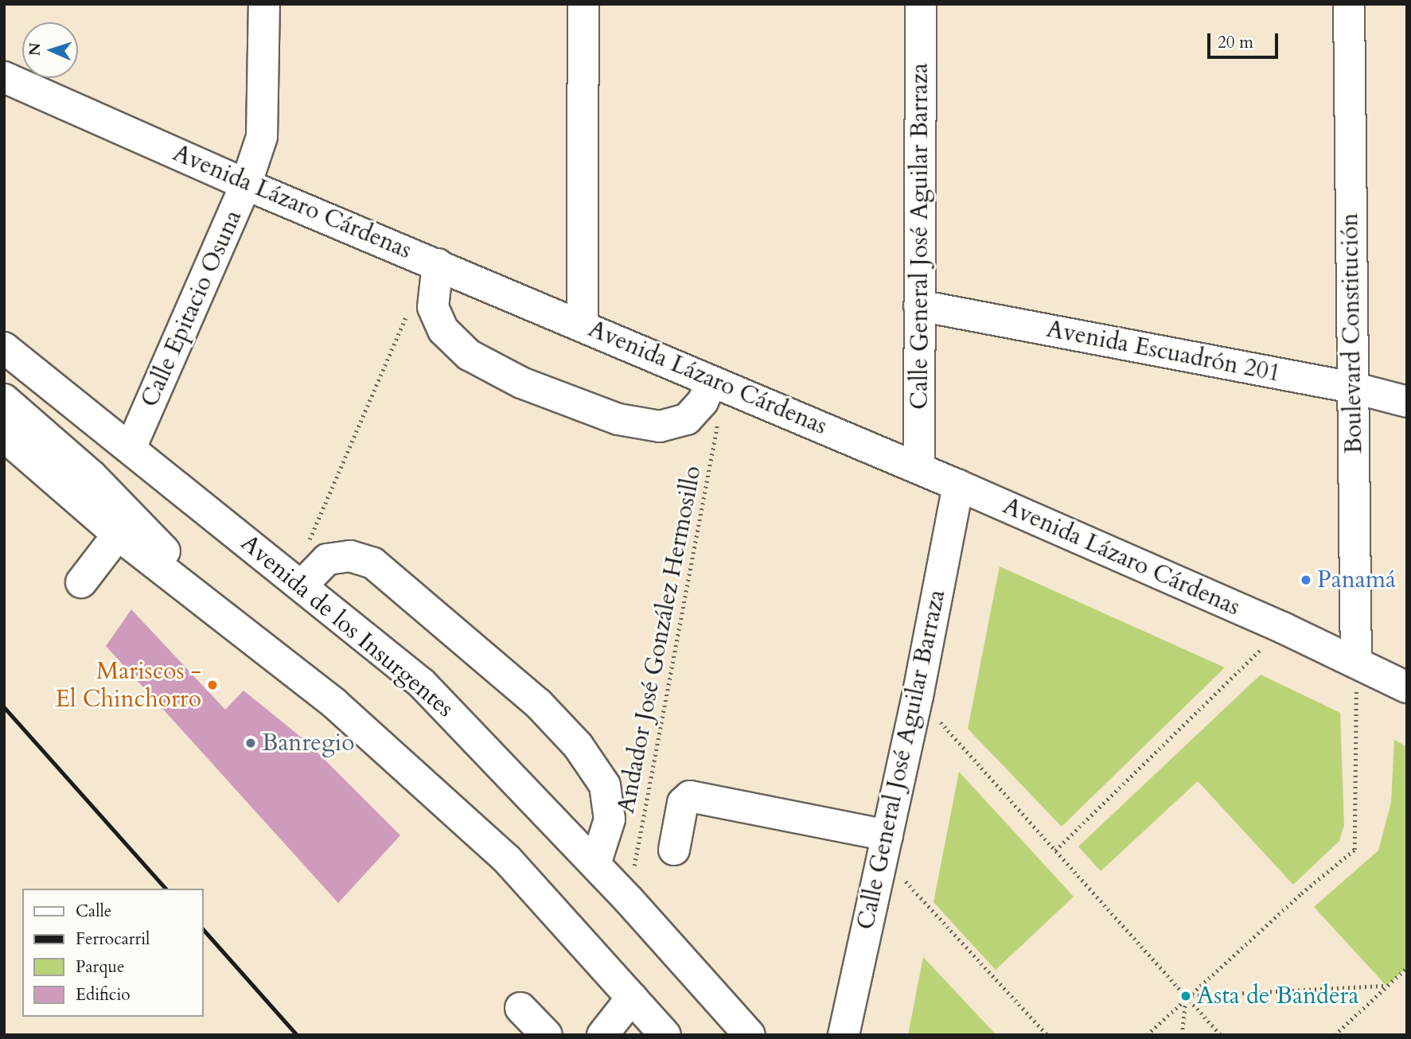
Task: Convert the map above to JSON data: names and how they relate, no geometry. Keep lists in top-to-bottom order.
{
  "streets": {
    "main road": [
      "Avenida Lázaro Cárdenas",
      "Calle General José Aguilar Barraza",
      "Calle Epitacio Osuna",
      "Boulevard Constitución",
      "Avenida Escuadrón 201",
      "Avenida de los Insurgentes"
    ],
    "path": ["Andador José González Hermosillo"]
  },
  "crossings": [
    ["Avenida Lázaro Cárdenas", "Calle General José Aguilar Barraza"],
    ["Avenida Lázaro Cárdenas", "Calle Epitacio Osuna"],
    ["Avenida Lázaro Cárdenas", "Boulevard Constitución"],
    ["Avenida Lázaro Cárdenas", "Andador José González Hermosillo"],
    ["Calle General José Aguilar Barraza", "Avenida Escuadrón 201"],
    ["Calle Epitacio Osuna", "Avenida de los Insurgentes"],
    ["Boulevard Constitución", "Avenida Escuadrón 201"],
    ["Avenida de los Insurgentes", "Andador José González Hermosillo"]
  ],
  "places": [
    "Panamá",
    "Mariscos - El Chinchorro",
    "Banregio",
    "Asta de Bandera"
  ],
  "legend": [
    "Calle",
    "Ferrocarril",
    "Parque",
    "Edificio"
  ],
  "scale_bar": "20 m",
  "north": "left"
}
